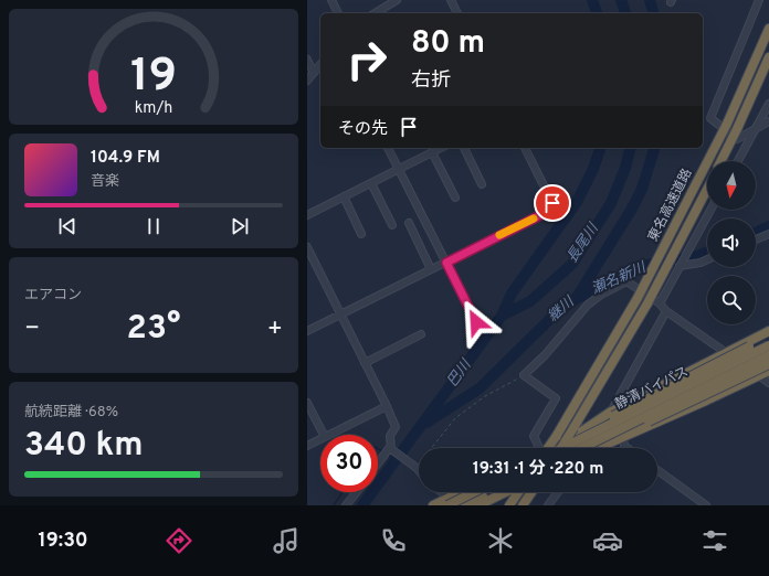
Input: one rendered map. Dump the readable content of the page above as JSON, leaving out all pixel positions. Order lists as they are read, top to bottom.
{
  "streets": {
    "highway": ["東名高速道路", "静清バイパス"]
  },
  "water": [
    "長尾川",
    "瀬名新川",
    "継川",
    "巴川"
  ],
  "north": "bottom",
  "page": {
    "turn": ["80 m", "右折"],
    "then": "その先",
    "song": ["104.9 FM", "音楽"],
    "tile": [
      "エアコン",
      ["航続距離 · 68%", "340 km"]
    ],
    "heat": ["−", "23°", "+"],
    "limit": "30",
    "trip": "19:31 · 1 分 · 220 m",
    "tabs": "19:30",
    "gauge": ["19", "km/h"]
  }
}
